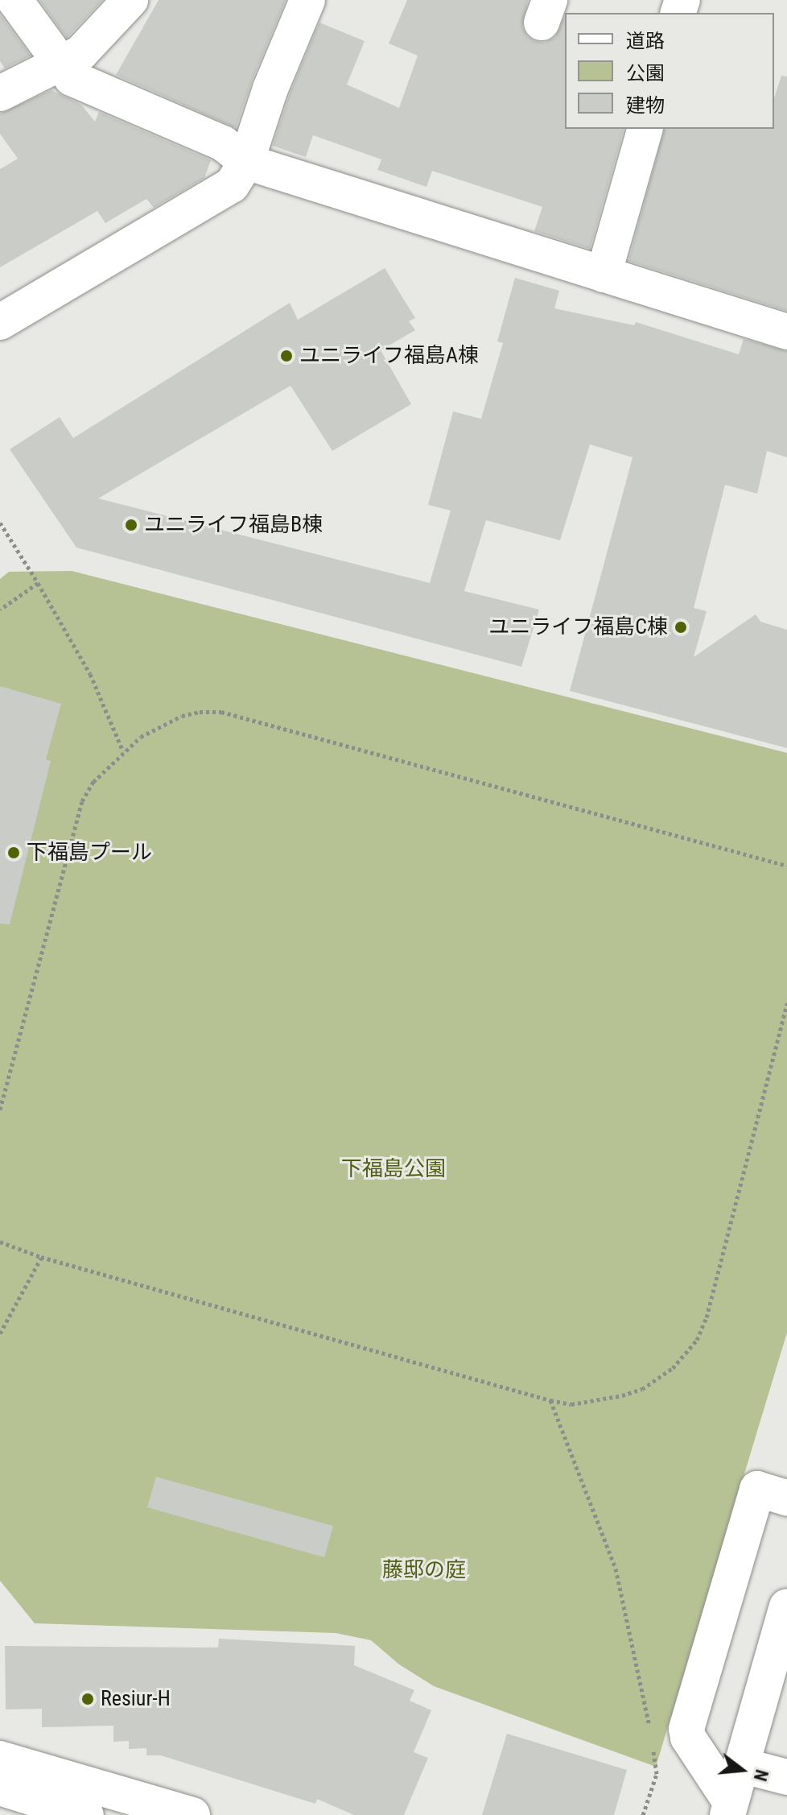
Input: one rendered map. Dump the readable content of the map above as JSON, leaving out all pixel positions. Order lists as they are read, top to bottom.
{
  "parks": ["下福島公園", "藤邸の庭"],
  "places": [
    "ユニライフ福島A棟",
    "ユニライフ福島B棟",
    "ユニライフ福島C棟",
    "下福島プール",
    "Resiur-H"
  ],
  "legend": ["道路", "公園", "建物"],
  "north": "right"
}
